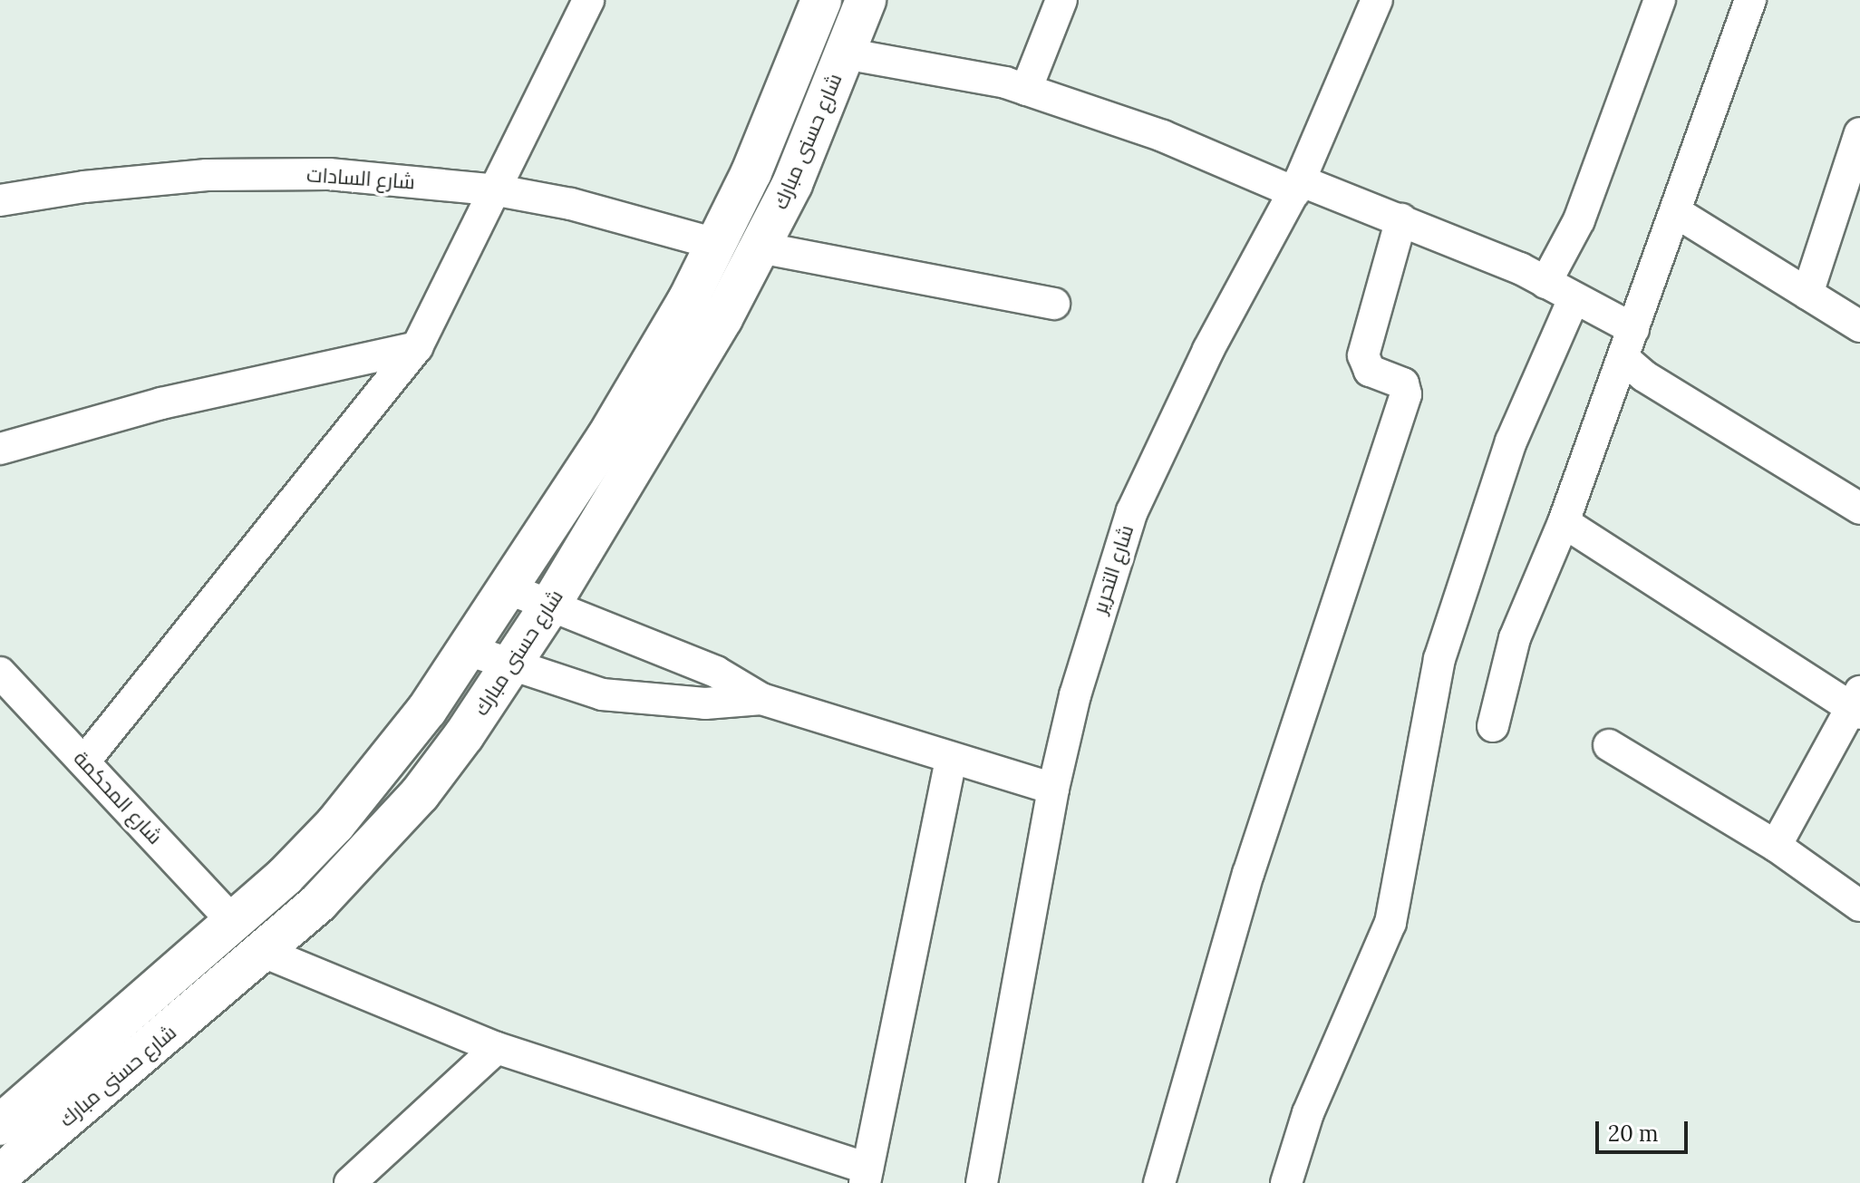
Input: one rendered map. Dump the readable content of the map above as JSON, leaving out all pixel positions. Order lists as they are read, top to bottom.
{
  "streets": {
    "main road": ["شارع حسنى مبارك"],
    "street": ["شارع السادات", "شارع التحرير", "شارع المحكمة"]
  },
  "crossings": [
    ["شارع حسنى مبارك", "شارع السادات"],
    ["شارع حسنى مبارك", "شارع المحكمة"]
  ],
  "scale_bar": "20 m"
}
